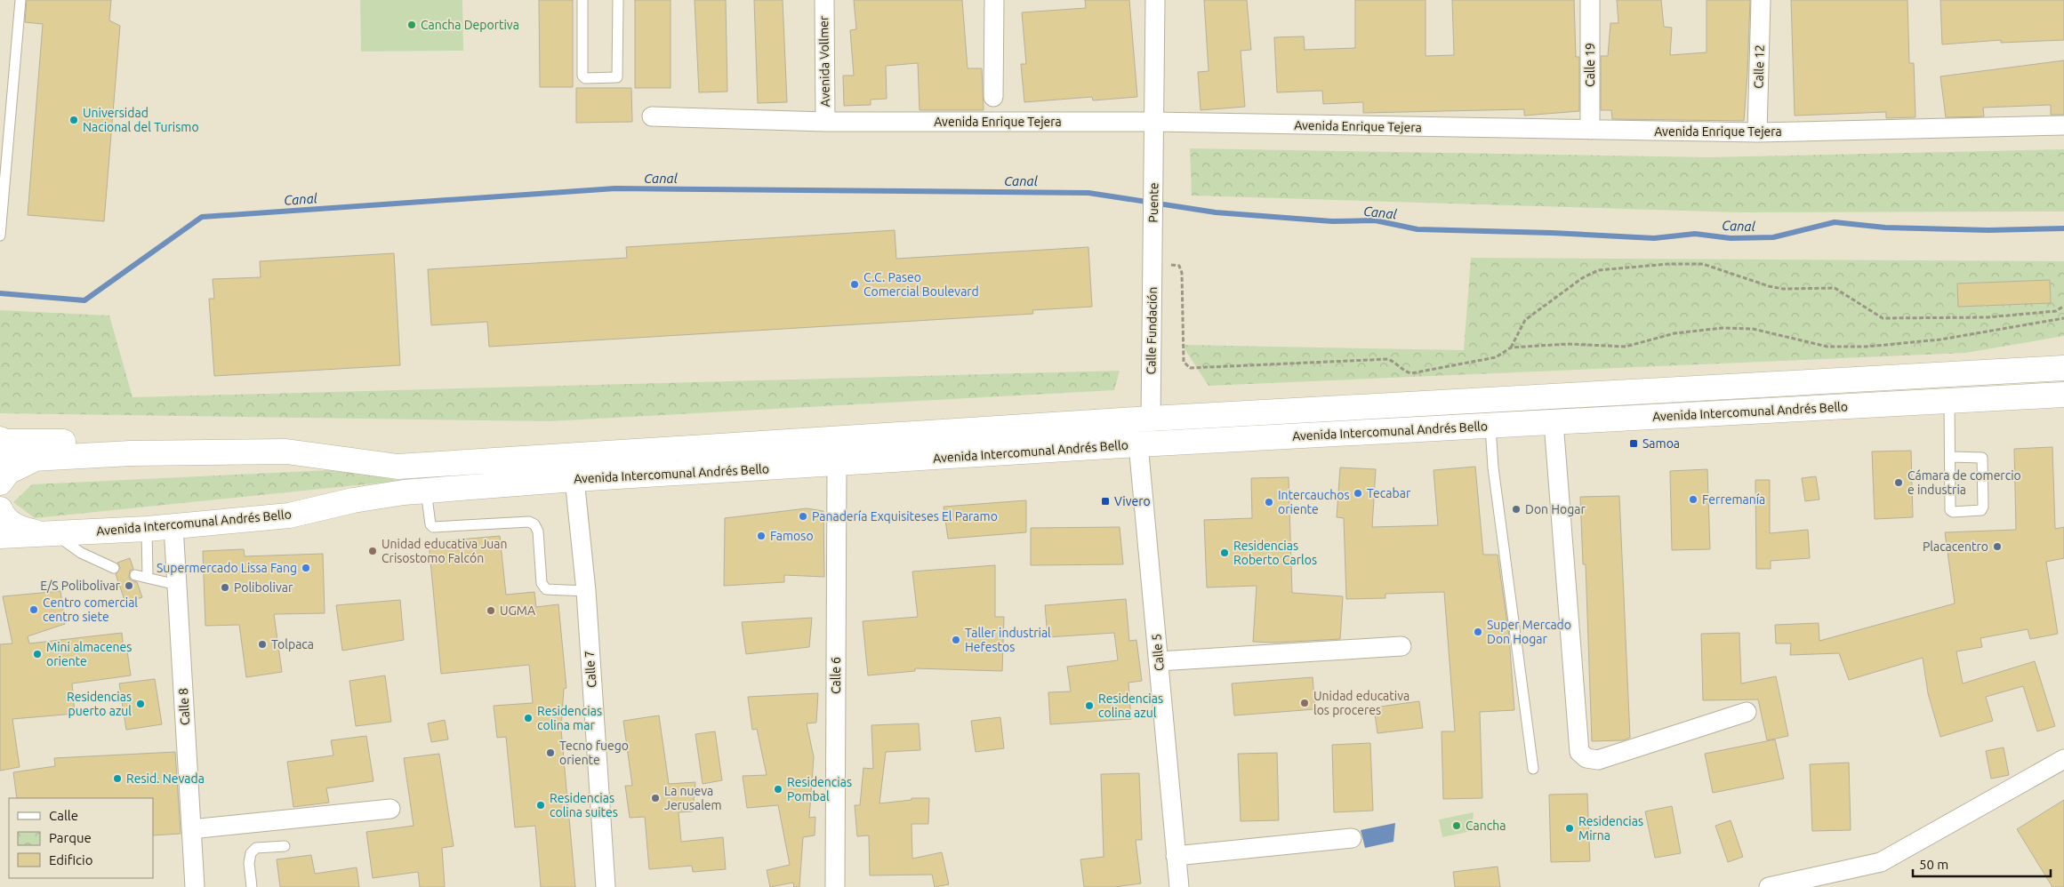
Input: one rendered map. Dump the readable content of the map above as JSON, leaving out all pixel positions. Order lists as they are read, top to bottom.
{
  "streets": {
    "main road": ["Avenida Intercomunal Andrés Bello"],
    "street": [
      "Avenida Vollmer",
      "Calle 19",
      "Calle 12",
      "Avenida Enrique Tejera",
      "Puente",
      "Calle Fundación",
      "Calle 5",
      "Calle 7",
      "Calle 6",
      "Calle 8"
    ]
  },
  "crossings": [
    ["Avenida Vollmer", "Avenida Enrique Tejera"],
    ["Calle 19", "Avenida Enrique Tejera"],
    ["Calle 12", "Avenida Enrique Tejera"],
    ["Avenida Enrique Tejera", "Puente"],
    ["Puente", "Calle Fundación"],
    ["Calle Fundación", "Avenida Intercomunal Andrés Bello"],
    ["Avenida Intercomunal Andrés Bello", "Calle 5"],
    ["Avenida Intercomunal Andrés Bello", "Calle 7"],
    ["Avenida Intercomunal Andrés Bello", "Calle 6"],
    ["Avenida Intercomunal Andrés Bello", "Calle 8"]
  ],
  "water": ["Canal"],
  "places": {
    "other": [
      "Cancha Deportiva",
      "Universidad Nacional del Turismo",
      "C.C. Paseo Comercial Boulevard",
      "Cámara de comercio e industria",
      "Tecabar",
      "Ferremanía",
      "Intercauchos oriente",
      "Don Hogar",
      "Panadería Exquisiteses El Paramo",
      "Famoso",
      "Placacentro",
      "Unidad educativa Juan Crisostomo Falcón",
      "Residencias Roberto Carlos",
      "Supermercado Lissa Fang",
      "E/S Polibolivar",
      "Polibolivar",
      "Centro comercial centro siete",
      "UGMA",
      "Super Mercado Don Hogar",
      "Taller industrial Hefestos",
      "Tolpaca",
      "Mini almacenes oriente",
      "Unidad educativa los proceres",
      "Residencias puerto azul",
      "Residencias colina azul",
      "Residencias colina mar",
      "Tecno fuego oriente",
      "Resid. Nevada",
      "Residencias Pombal",
      "La nueva Jerusalem",
      "Residencias colina suites",
      "Cancha",
      "Residencias Mirna"
    ],
    "transit": ["Samoa", "Vivero"]
  },
  "legend": ["Calle", "Parque", "Edificio"],
  "scale_bar": "50 m"
}
